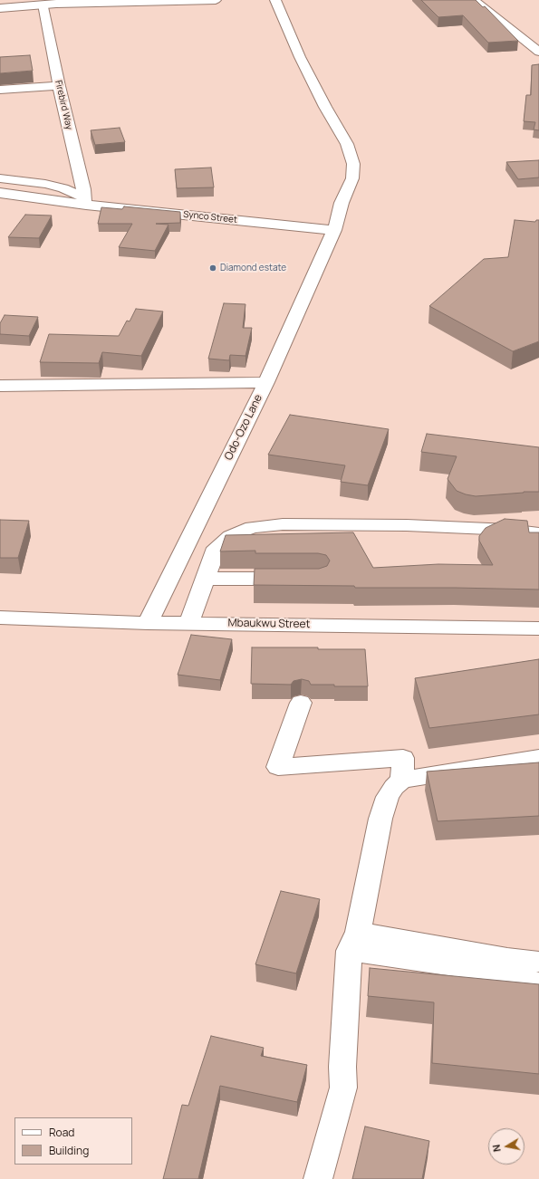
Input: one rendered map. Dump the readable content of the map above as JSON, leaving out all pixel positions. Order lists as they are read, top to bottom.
{
  "streets": {
    "street": [
      "Firebird Way",
      "Synco Street",
      "Odo-Ozo Lane",
      "Mbaukwu Street"
    ]
  },
  "crossings": [
    ["Firebird Way", "Synco Street"],
    ["Synco Street", "Odo-Ozo Lane"],
    ["Odo-Ozo Lane", "Mbaukwu Street"]
  ],
  "places": ["Diamond estate"],
  "legend": ["Road", "Building"],
  "north": "left"
}
